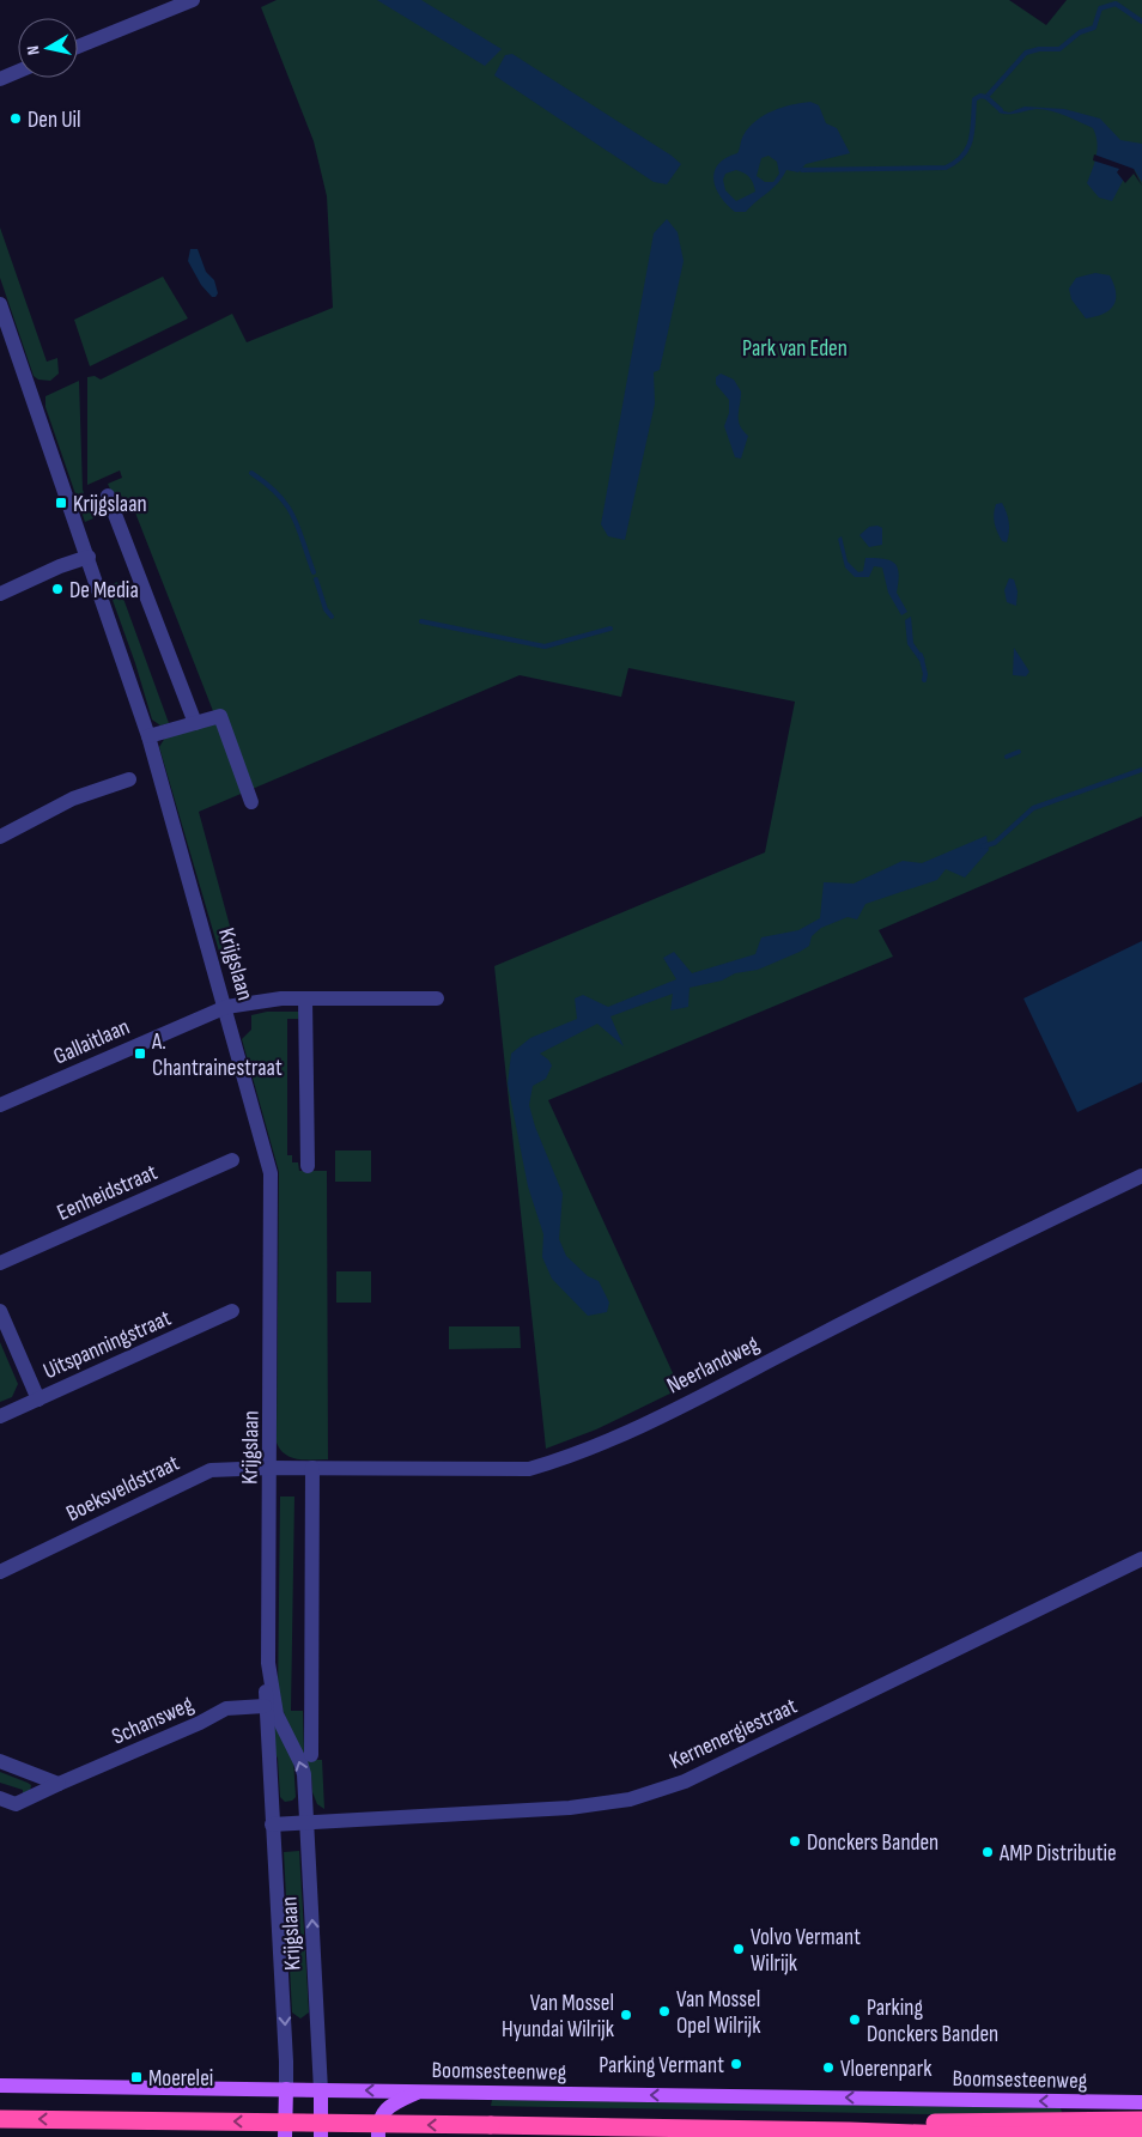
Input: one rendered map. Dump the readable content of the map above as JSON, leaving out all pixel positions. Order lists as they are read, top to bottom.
{
  "streets": {
    "main road": ["Krijgslaan", "Boomsesteenweg"],
    "street": [
      "Gallaitlaan",
      "Eenheidstraat",
      "Uitspanningstraat",
      "Neerlandweg",
      "Boeksveldstraat",
      "Schansweg",
      "Kernenergiestraat"
    ]
  },
  "crossings": [
    ["Krijgslaan", "Gallaitlaan"],
    ["Krijgslaan", "Neerlandweg"],
    ["Krijgslaan", "Boeksveldstraat"],
    ["Krijgslaan", "Schansweg"],
    ["Krijgslaan", "Kernenergiestraat"],
    ["Krijgslaan", "Boomsesteenweg"],
    ["Neerlandweg", "Boeksveldstraat"]
  ],
  "one_way": ["Boomsesteenweg"],
  "parks": ["Park van Eden"],
  "places": {
    "other": [
      "Den Uil",
      "De Media",
      "Donckers Banden",
      "AMP Distributie",
      "Volvo Vermant Wilrijk",
      "Van Mossel Opel Wilrijk",
      "Van Mossel Hyundai Wilrijk",
      "Parking Donckers Banden",
      "Parking Vermant",
      "Vloerenpark"
    ],
    "transit": ["Krijgslaan", "A. Chantrainestraat", "Moerelei"]
  },
  "north": "left"
}
